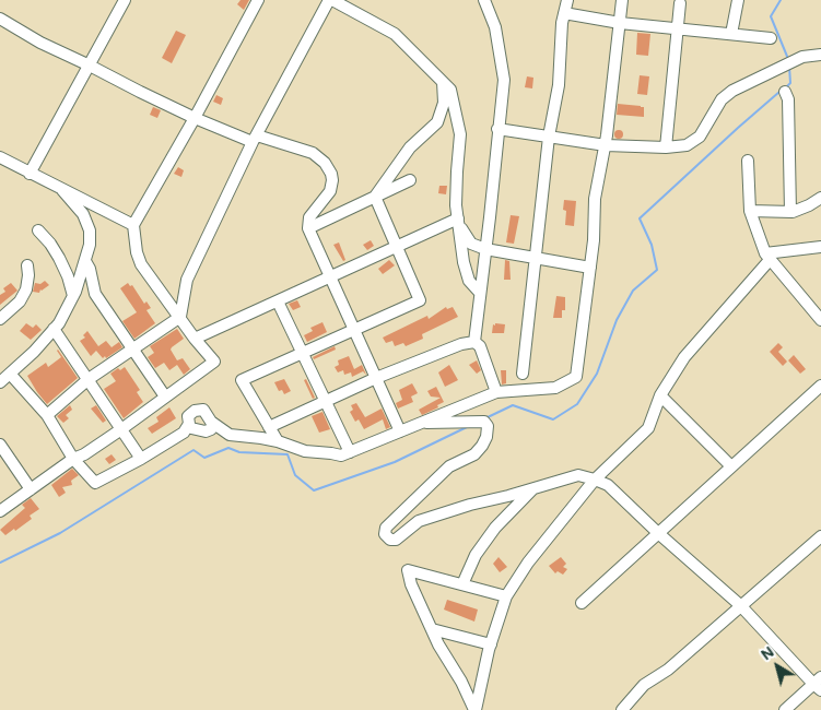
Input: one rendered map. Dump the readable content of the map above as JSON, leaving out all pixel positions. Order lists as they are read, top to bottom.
{
  "north": "top left"
}
